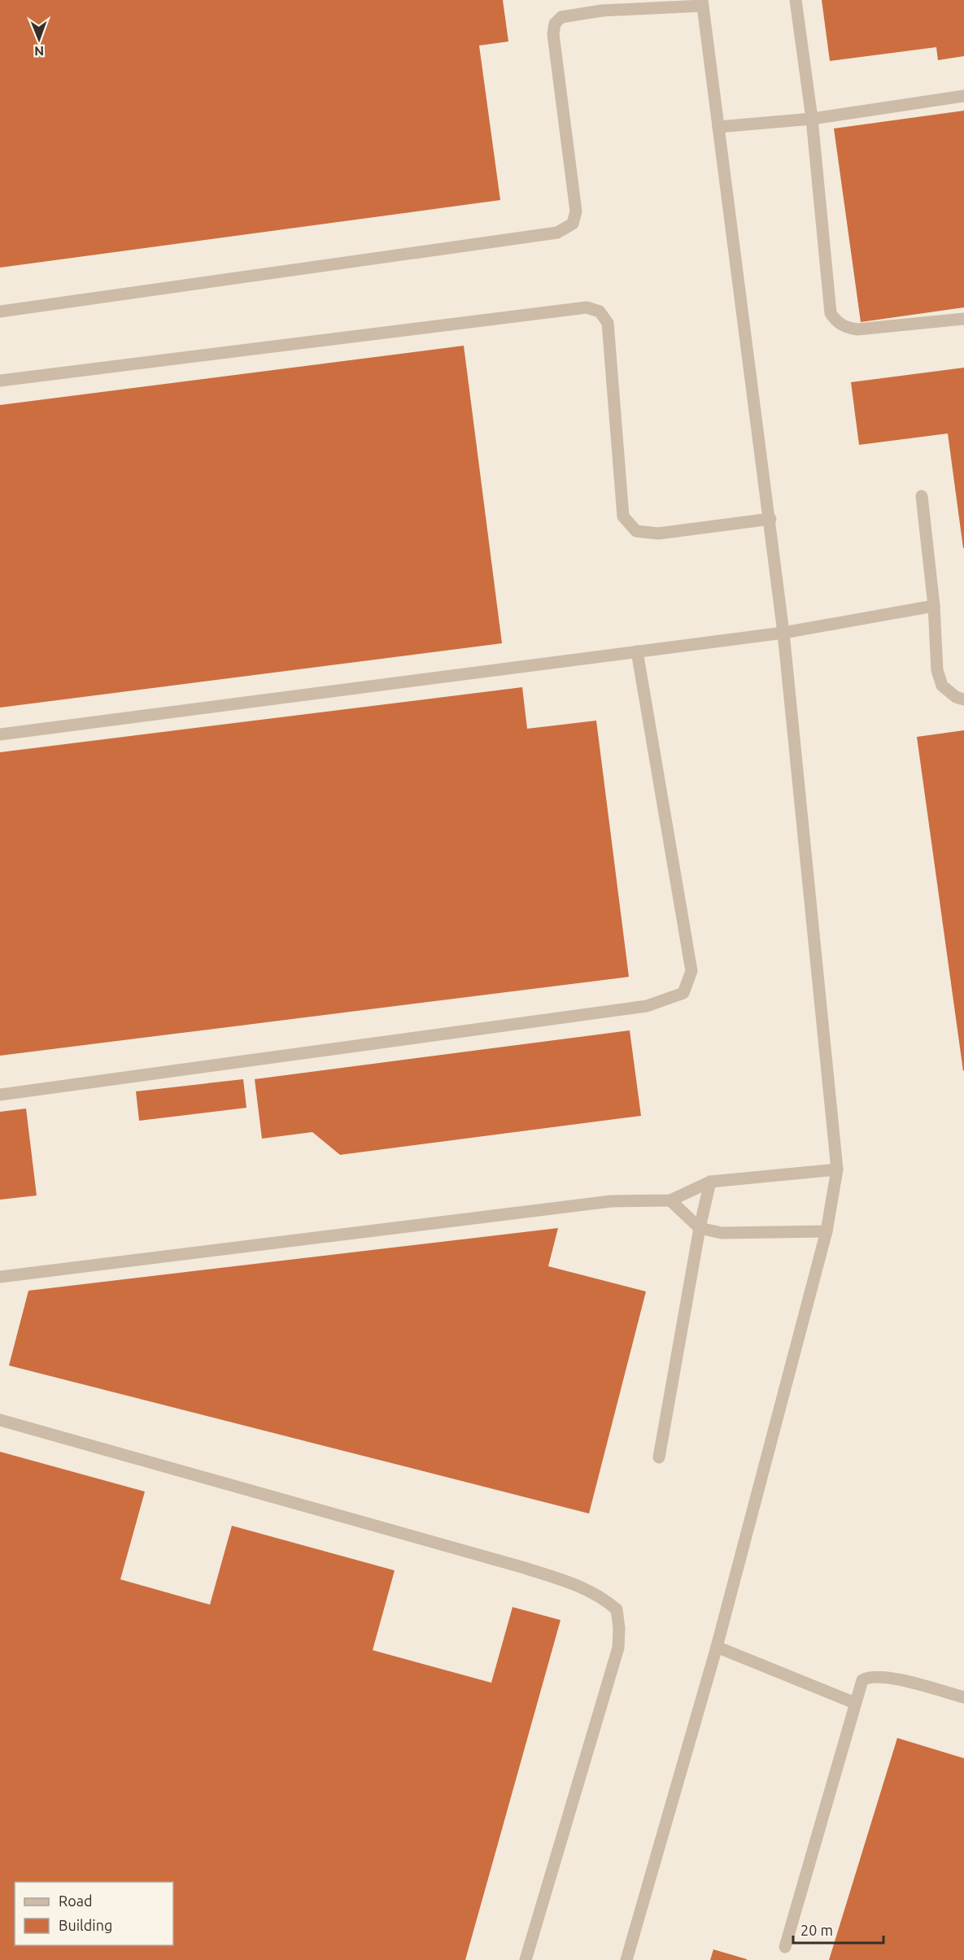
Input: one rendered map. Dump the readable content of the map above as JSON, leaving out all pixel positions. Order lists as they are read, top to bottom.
{
  "legend": ["Road", "Building"],
  "scale_bar": "20 m",
  "north": "bottom"
}
